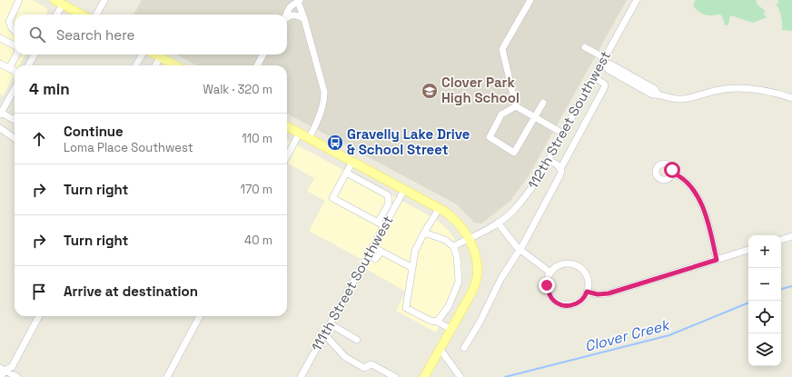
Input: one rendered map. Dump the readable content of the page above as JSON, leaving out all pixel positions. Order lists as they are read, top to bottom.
{
  "streets": {
    "street": ["112th Street Southwest", "111th Street Southwest"]
  },
  "water": ["Clover Creek"],
  "places": {
    "school or university": ["Clover Park High School"],
    "bus stop": ["Gravelly Lake Drive & School Street"]
  },
  "page": {
    "search": "Search here",
    "heading": ["4 min", "Walk · 320 m"],
    "list": [
      ["Continue", "Loma Place Southwest", "110 m"],
      ["Turn right", "170 m"],
      ["Turn right", "40 m"],
      "Arrive at destination"
    ],
    "map_buttons": ["+", "−"]
  }
}
